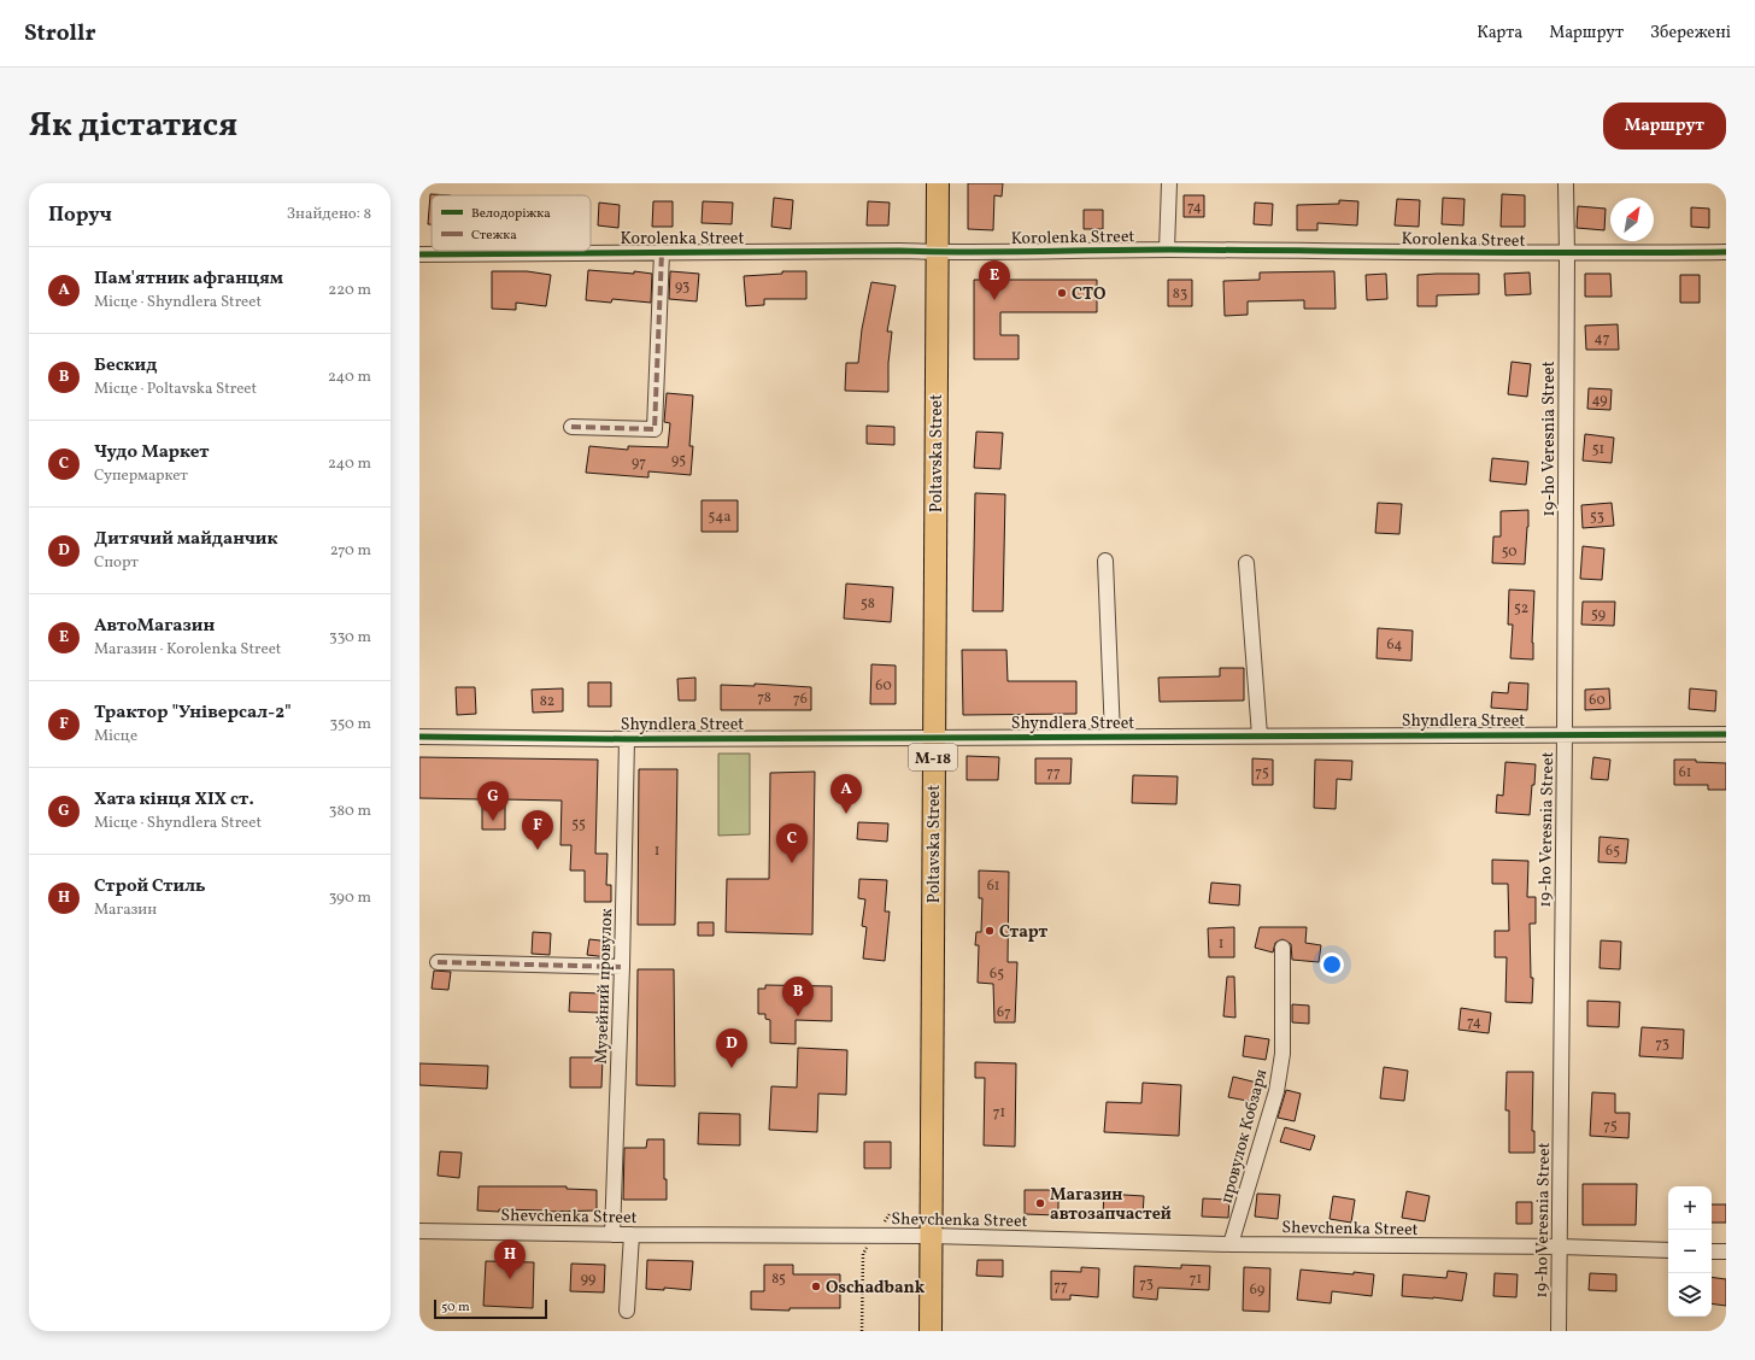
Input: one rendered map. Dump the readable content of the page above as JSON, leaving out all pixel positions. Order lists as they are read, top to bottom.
{
  "streets": {
    "highway": ["Poltavska Street", "М-18"],
    "street": [
      "Korolenka Street",
      "19-ho Veresnia Street",
      "Shyndlera Street",
      "Музейний провулок",
      "провулок Кобзаря",
      "Shevchenka Street"
    ]
  },
  "crossings": [
    ["Korolenka Street", "19-ho Veresnia Street"],
    ["Korolenka Street", "Poltavska Street"],
    ["19-ho Veresnia Street", "Shyndlera Street"],
    ["19-ho Veresnia Street", "Shevchenka Street"],
    ["Poltavska Street", "Shyndlera Street"],
    ["Poltavska Street", "Shevchenka Street"],
    ["Shyndlera Street", "Музейний провулок"],
    ["Музейний провулок", "Shevchenka Street"],
    ["провулок Кобзаря", "Shevchenka Street"]
  ],
  "places": [
    "СТО",
    "Старт",
    "Магазин автозапчастей",
    "Oschadbank"
  ],
  "house_numbers": [
    "74",
    "93",
    "83",
    "47",
    "49",
    "51",
    "95",
    "97",
    "54а",
    "53",
    "50",
    "58",
    "52",
    "59",
    "64",
    "60",
    "78",
    "76",
    "60",
    "82",
    "77",
    "75",
    "61",
    "55",
    "1",
    "65",
    "61",
    "1",
    "65",
    "67",
    "74",
    "73",
    "71",
    "75",
    "99",
    "85",
    "71",
    "73",
    "77",
    "69"
  ],
  "legend": ["Велодоріжка", "Стежка"],
  "scale_bar": "50 m",
  "north": "top right",
  "page": {
    "header": "Strollr",
    "nav": ["Карта", "Маршрут", "Збережені"],
    "title": "Як дістатися",
    "buttons": "Маршрут",
    "heading": ["Поруч", "Знайдено: 8"],
    "list": [
      {
        "mark": "A",
        "name": "Пам'ятник афганцям",
        "note": "Місце · Shyndlera Street",
        "value": "220 m"
      },
      {
        "mark": "B",
        "name": "Бескид",
        "note": "Місце · Poltavska Street",
        "value": "240 m"
      },
      {
        "mark": "C",
        "name": "Чудо Маркет",
        "note": "Супермаркет",
        "value": "240 m"
      },
      {
        "mark": "D",
        "name": "Дитячий майданчик",
        "note": "Спорт",
        "value": "270 m"
      },
      {
        "mark": "E",
        "name": "АвтоМагазин",
        "note": "Магазин · Korolenka Street",
        "value": "330 m"
      },
      {
        "mark": "F",
        "name": "Трактор \"Універсал-2\"",
        "note": "Місце",
        "value": "350 m"
      },
      {
        "mark": "G",
        "name": "Хата кінця XIX ст.",
        "note": "Місце · Shyndlera Street",
        "value": "380 m"
      },
      {
        "mark": "H",
        "name": "Строй Стиль",
        "note": "Магазин",
        "value": "390 m"
      }
    ],
    "pins": [
      "E",
      "A",
      "G",
      "F",
      "C",
      "B",
      "D",
      "H"
    ],
    "map_buttons": ["+", "−"],
    "scale": "50 m"
  }
}
